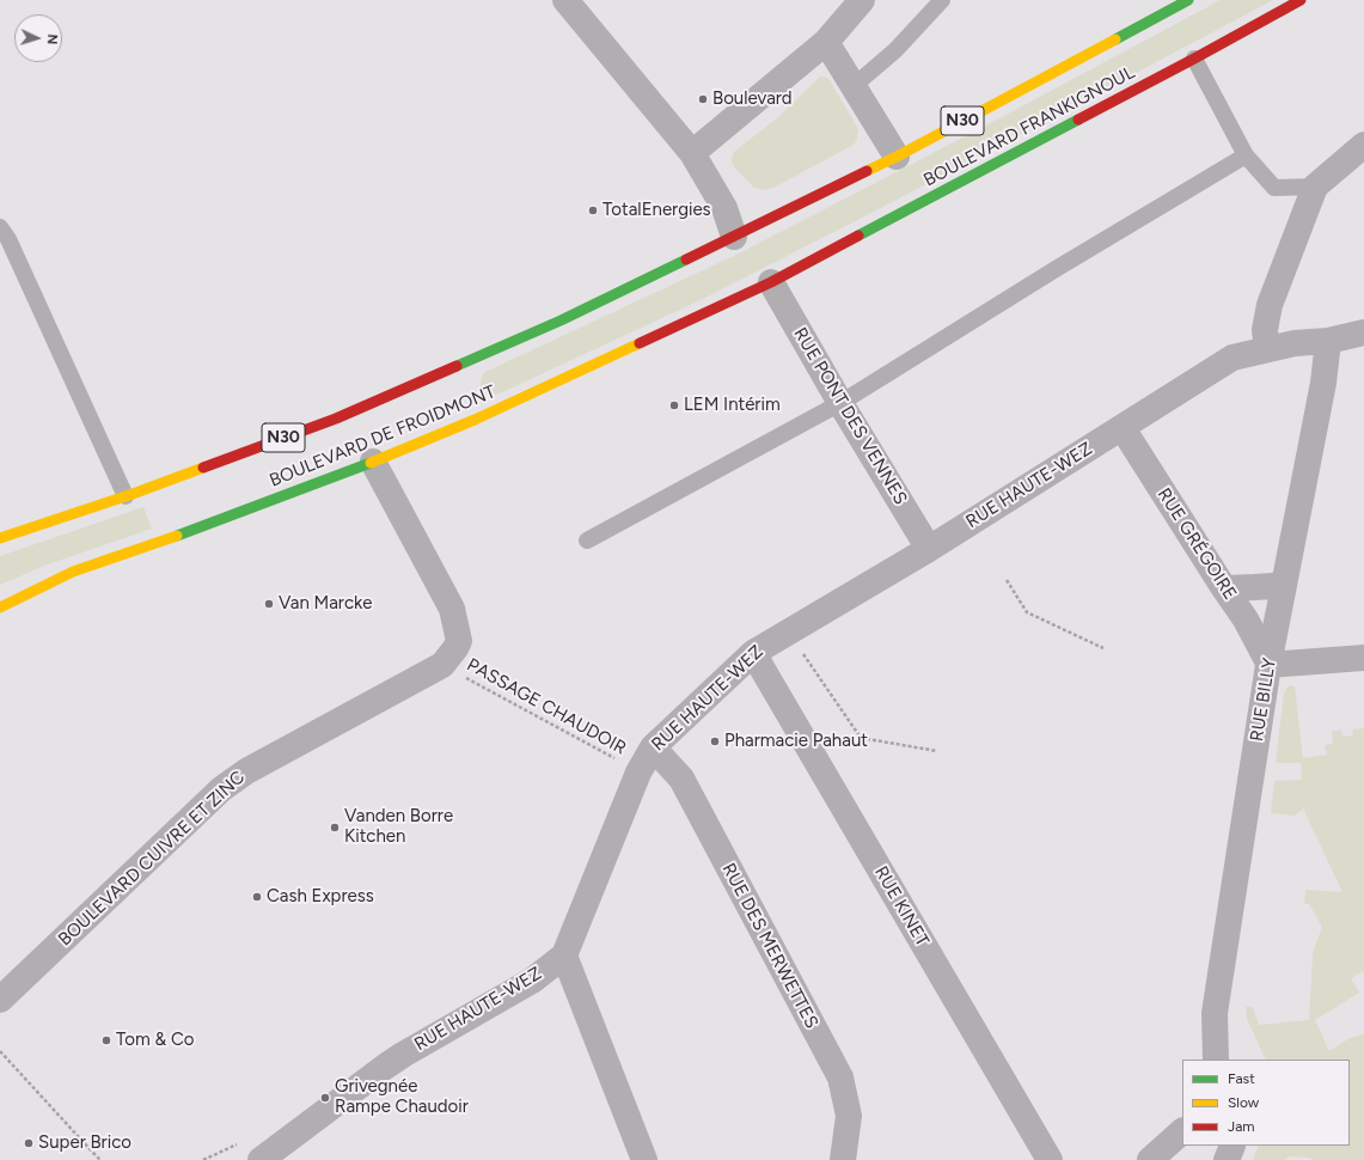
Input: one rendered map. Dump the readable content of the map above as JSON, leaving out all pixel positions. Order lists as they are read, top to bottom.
{
  "streets": {
    "main road": ["N30", "BOULEVARD FRANKIGNOUL", "BOULEVARD DE FROIDMONT"],
    "street": [
      "RUE PONT DES VENNES",
      "RUE HAUTE-WEZ",
      "RUE GRÉGOIRE",
      "RUE BILLY",
      "BOULEVARD CUIVRE ET ZINC",
      "RUE KINET",
      "RUE DES MERWETTES"
    ],
    "path": ["PASSAGE CHAUDOIR"]
  },
  "crossings": [
    ["BOULEVARD FRANKIGNOUL", "RUE PONT DES VENNES"],
    ["BOULEVARD FRANKIGNOUL", "BOULEVARD DE FROIDMONT"],
    ["RUE PONT DES VENNES", "BOULEVARD DE FROIDMONT"],
    ["RUE PONT DES VENNES", "RUE HAUTE-WEZ"],
    ["BOULEVARD DE FROIDMONT", "BOULEVARD CUIVRE ET ZINC"],
    ["RUE HAUTE-WEZ", "RUE GRÉGOIRE"],
    ["RUE HAUTE-WEZ", "RUE BILLY"],
    ["RUE HAUTE-WEZ", "PASSAGE CHAUDOIR"],
    ["RUE HAUTE-WEZ", "RUE KINET"],
    ["RUE HAUTE-WEZ", "RUE DES MERWETTES"],
    ["RUE GRÉGOIRE", "RUE BILLY"],
    ["PASSAGE CHAUDOIR", "BOULEVARD CUIVRE ET ZINC"]
  ],
  "places": [
    "Boulevard",
    "TotalEnergies",
    "LEM Intérim",
    "Van Marcke",
    "Pharmacie Pahaut",
    "Vanden Borre Kitchen",
    "Cash Express",
    "Tom & Co",
    "Grivegnée Rampe Chaudoir",
    "Super Brico"
  ],
  "legend": ["Fast", "Slow", "Jam"],
  "north": "right"
}
